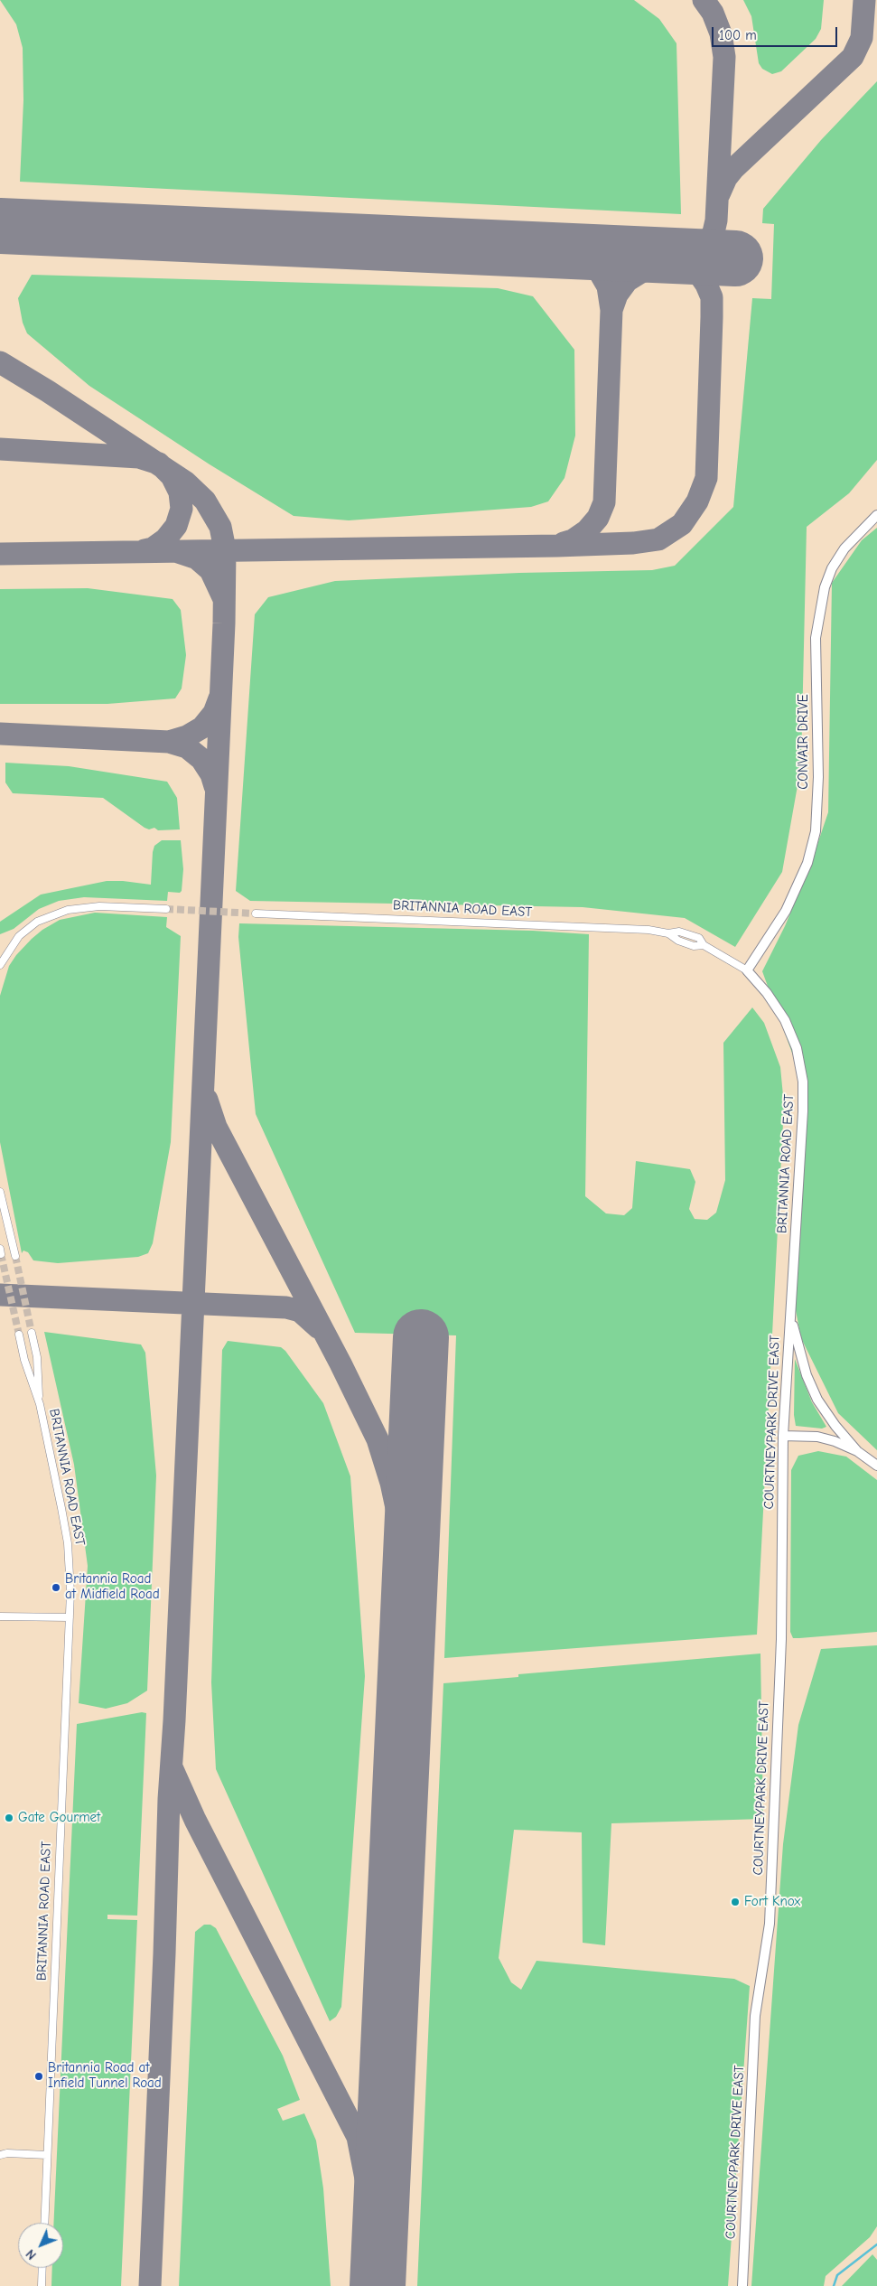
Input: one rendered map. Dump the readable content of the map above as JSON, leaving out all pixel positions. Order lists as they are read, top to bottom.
{
  "streets": {
    "street": ["CONVAIR DRIVE", "BRITANNIA ROAD EAST", "COURTNEYPARK DRIVE EAST"]
  },
  "crossings": [
    ["CONVAIR DRIVE", "BRITANNIA ROAD EAST"],
    ["BRITANNIA ROAD EAST", "COURTNEYPARK DRIVE EAST"]
  ],
  "places": [
    "Britannia Road at Midfield Road",
    "Gate Gourmet",
    "Fort Knox",
    "Britannia Road at Infield Tunnel Road"
  ],
  "scale_bar": "100 m",
  "north": "bottom left"
}
